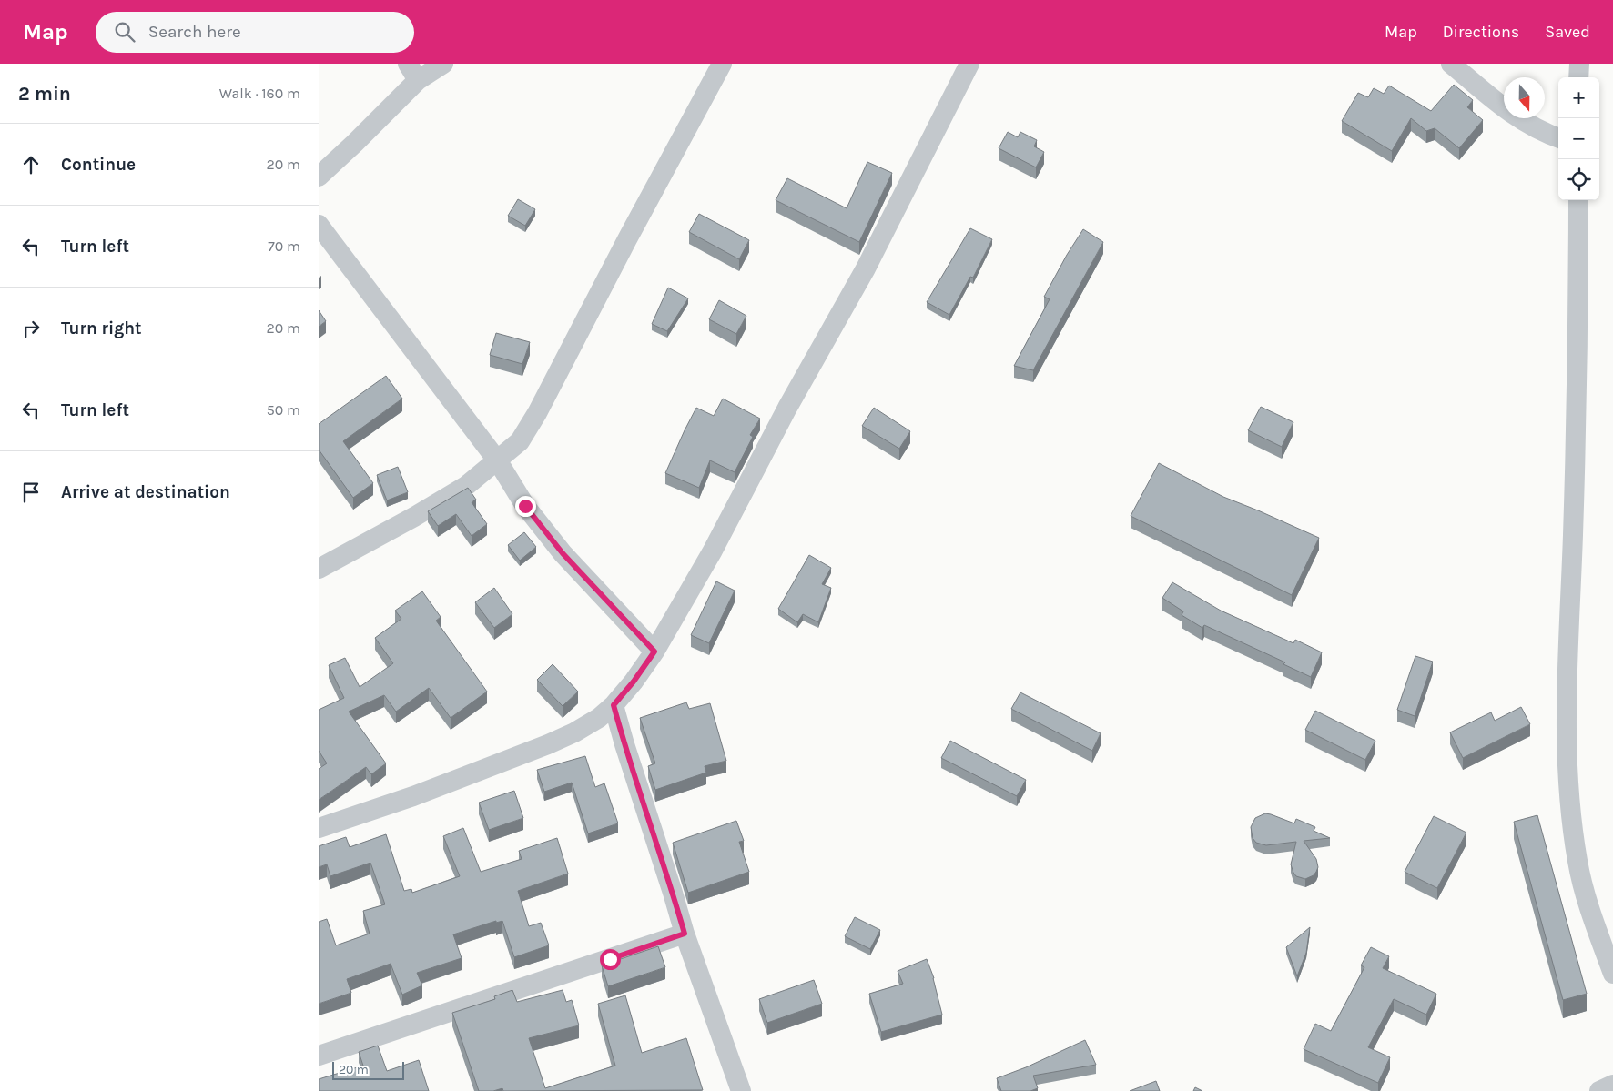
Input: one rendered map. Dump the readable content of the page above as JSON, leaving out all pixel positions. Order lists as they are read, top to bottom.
{
  "scale_bar": "20 m",
  "north": "bottom",
  "page": {
    "header": "Map",
    "search": "Search here",
    "nav": ["Map", "Directions", "Saved"],
    "heading": ["2 min", "Walk · 160 m"],
    "map_buttons": ["+", "−"],
    "list": [
      ["Continue", "20 m"],
      ["Turn left", "70 m"],
      ["Turn right", "20 m"],
      ["Turn left", "50 m"],
      "Arrive at destination"
    ],
    "scale": "20 m"
  }
}
